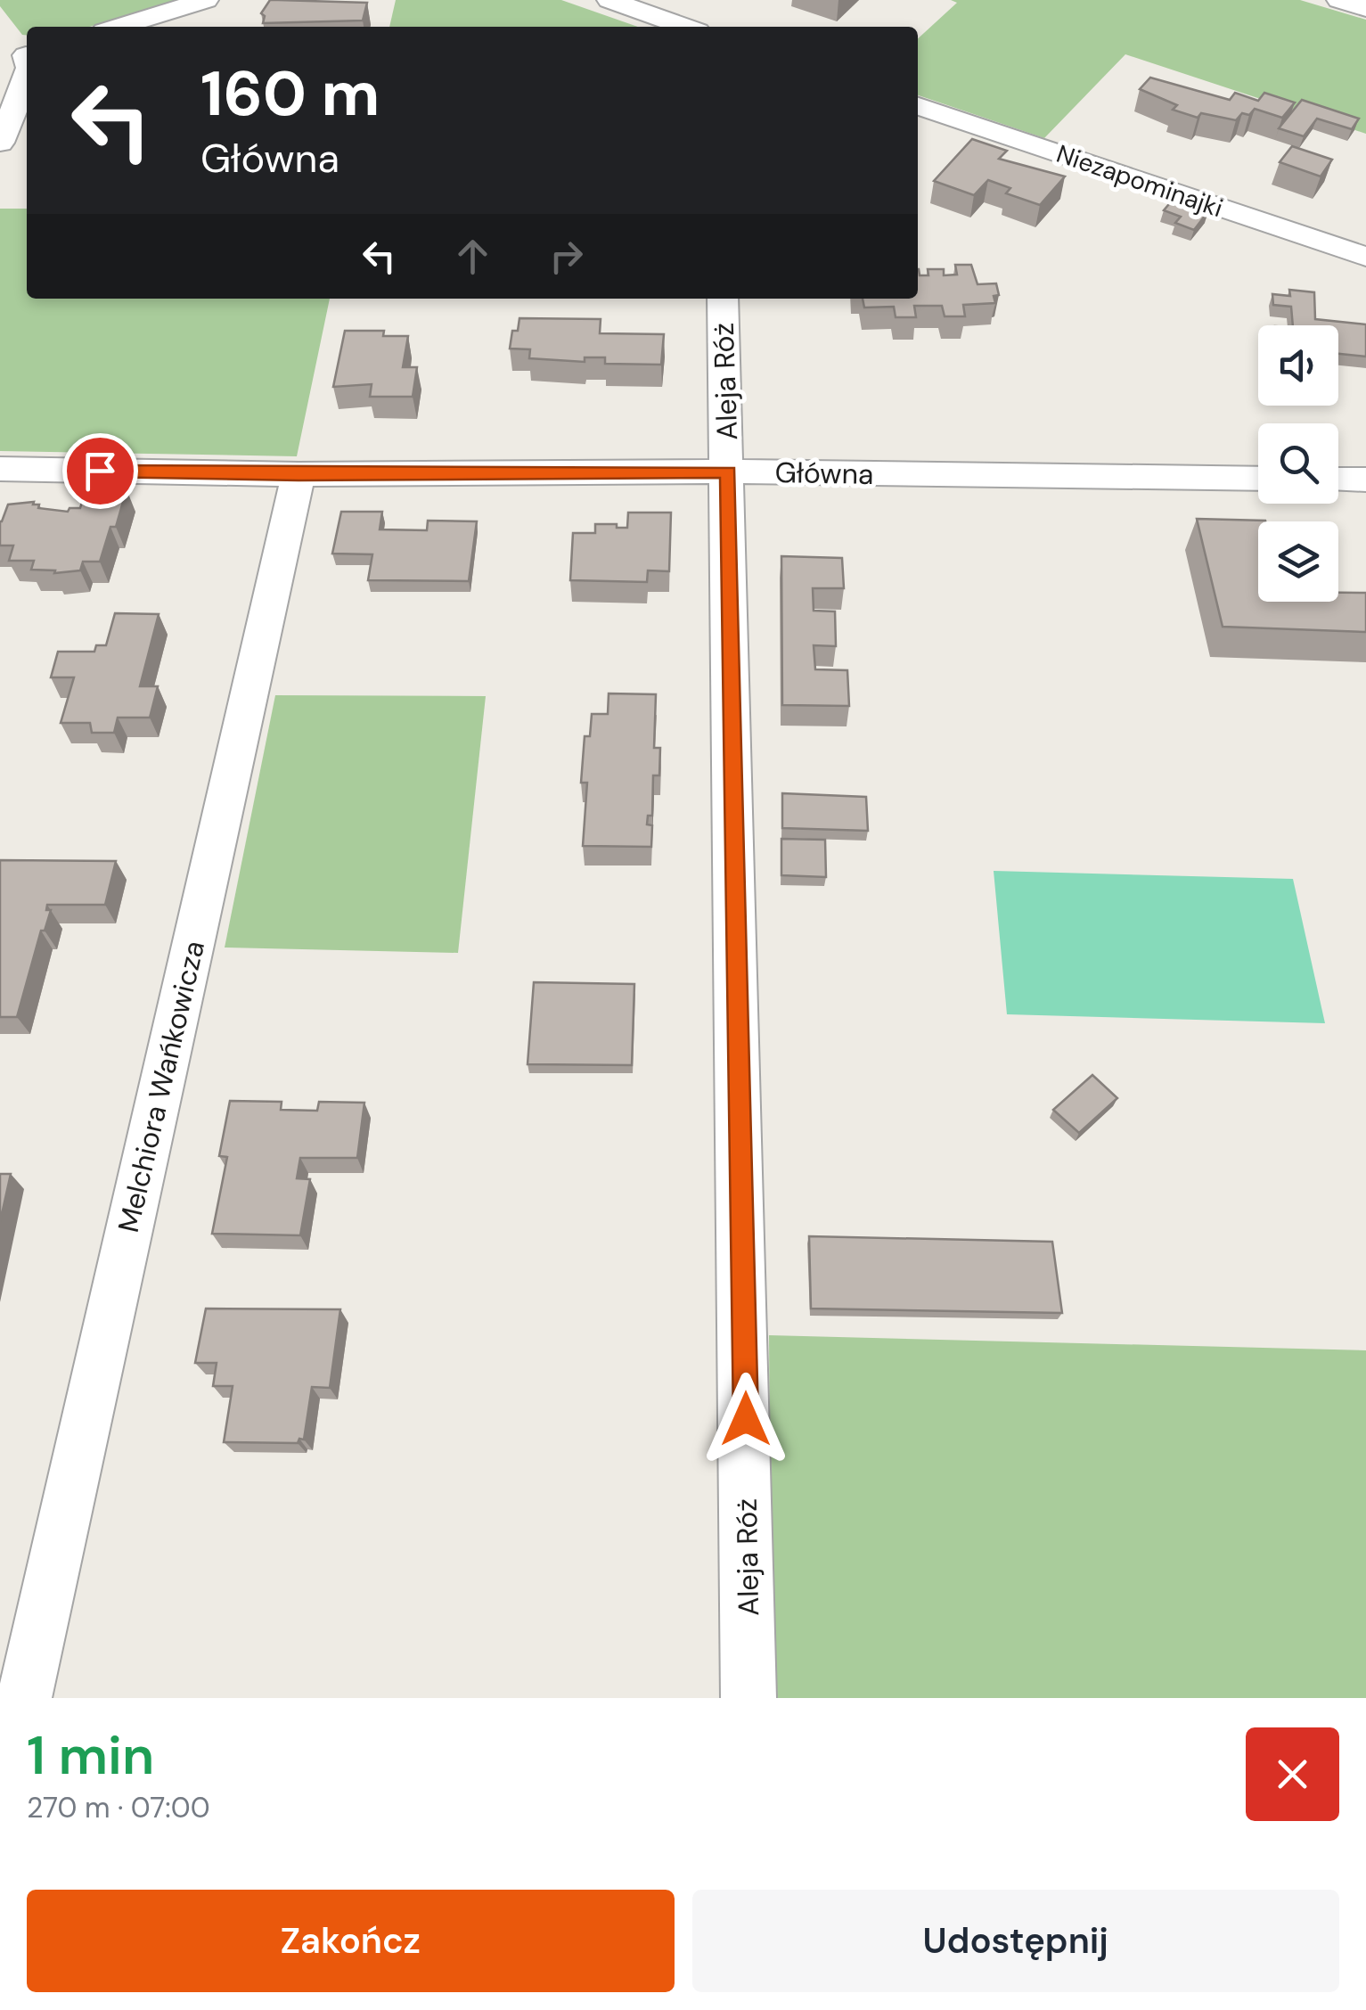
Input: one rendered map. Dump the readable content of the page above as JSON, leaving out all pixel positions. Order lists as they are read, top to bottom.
{
  "streets": {
    "street": [
      "Niezapominajki",
      "Aleja Róż",
      "Główna",
      "Melchiora Wańkowicza"
    ]
  },
  "crossings": [
    ["Aleja Róż", "Główna"],
    ["Główna", "Melchiora Wańkowicza"]
  ],
  "page": {
    "turn": ["160 m", "Główna"],
    "heading": ["1 min", "270 m · 07:00"],
    "buttons": ["Zakończ", "Udostępnij"]
  }
}
